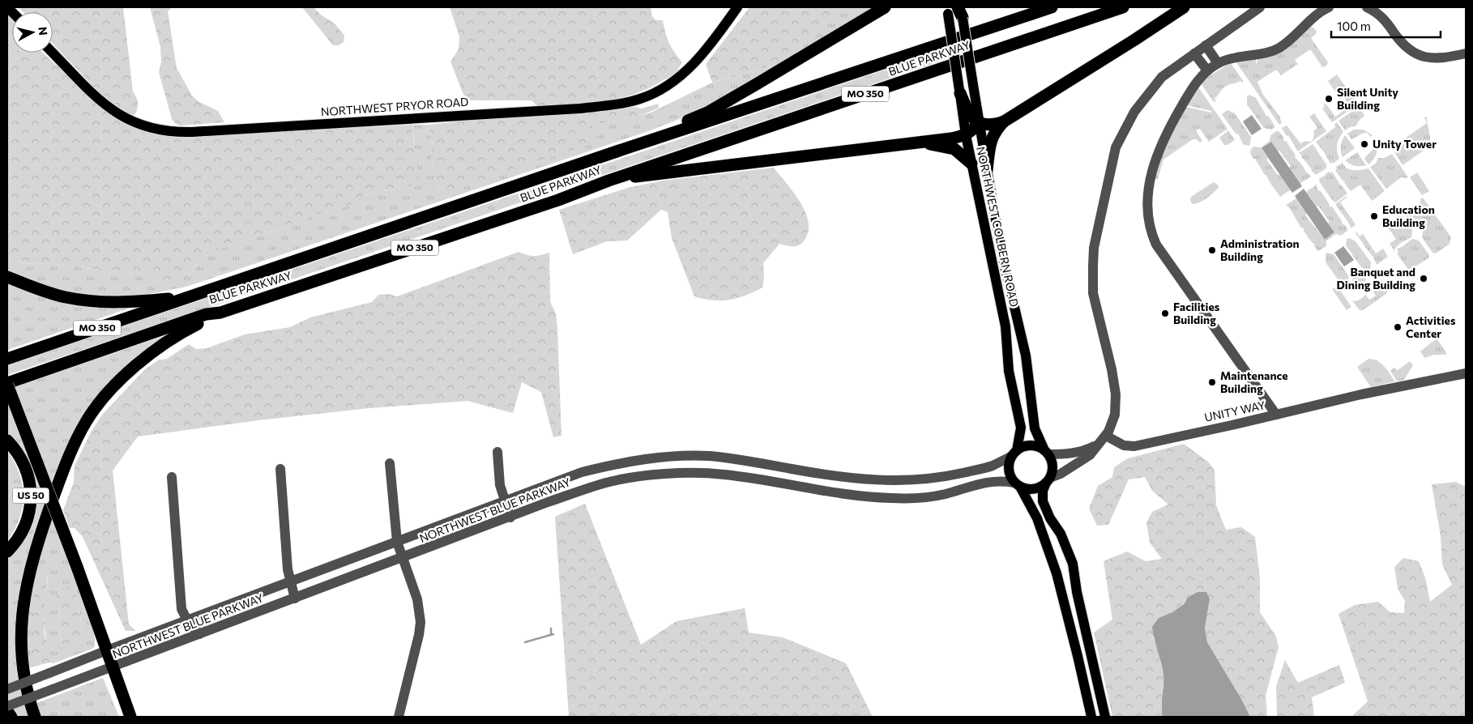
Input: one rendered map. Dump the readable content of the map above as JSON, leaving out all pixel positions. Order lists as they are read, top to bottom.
{
  "streets": {
    "highway": ["BLUE PARKWAY", "MO 350", "US 50"],
    "main road": ["NORTHWEST PRYOR ROAD", "NORTHWEST COLBERN ROAD"],
    "street": ["UNITY WAY", "NORTHWEST BLUE PARKWAY"]
  },
  "crossings": [
    ["NORTHWEST COLBERN ROAD", "NORTHWEST BLUE PARKWAY"]
  ],
  "places": [
    "Silent Unity Building",
    "Unity Tower",
    "Education Building",
    "Administration Building",
    "Banquet and Dining Building",
    "Facilities Building",
    "Activities Center",
    "Maintenance Building"
  ],
  "scale_bar": "100 m",
  "north": "right"
}
